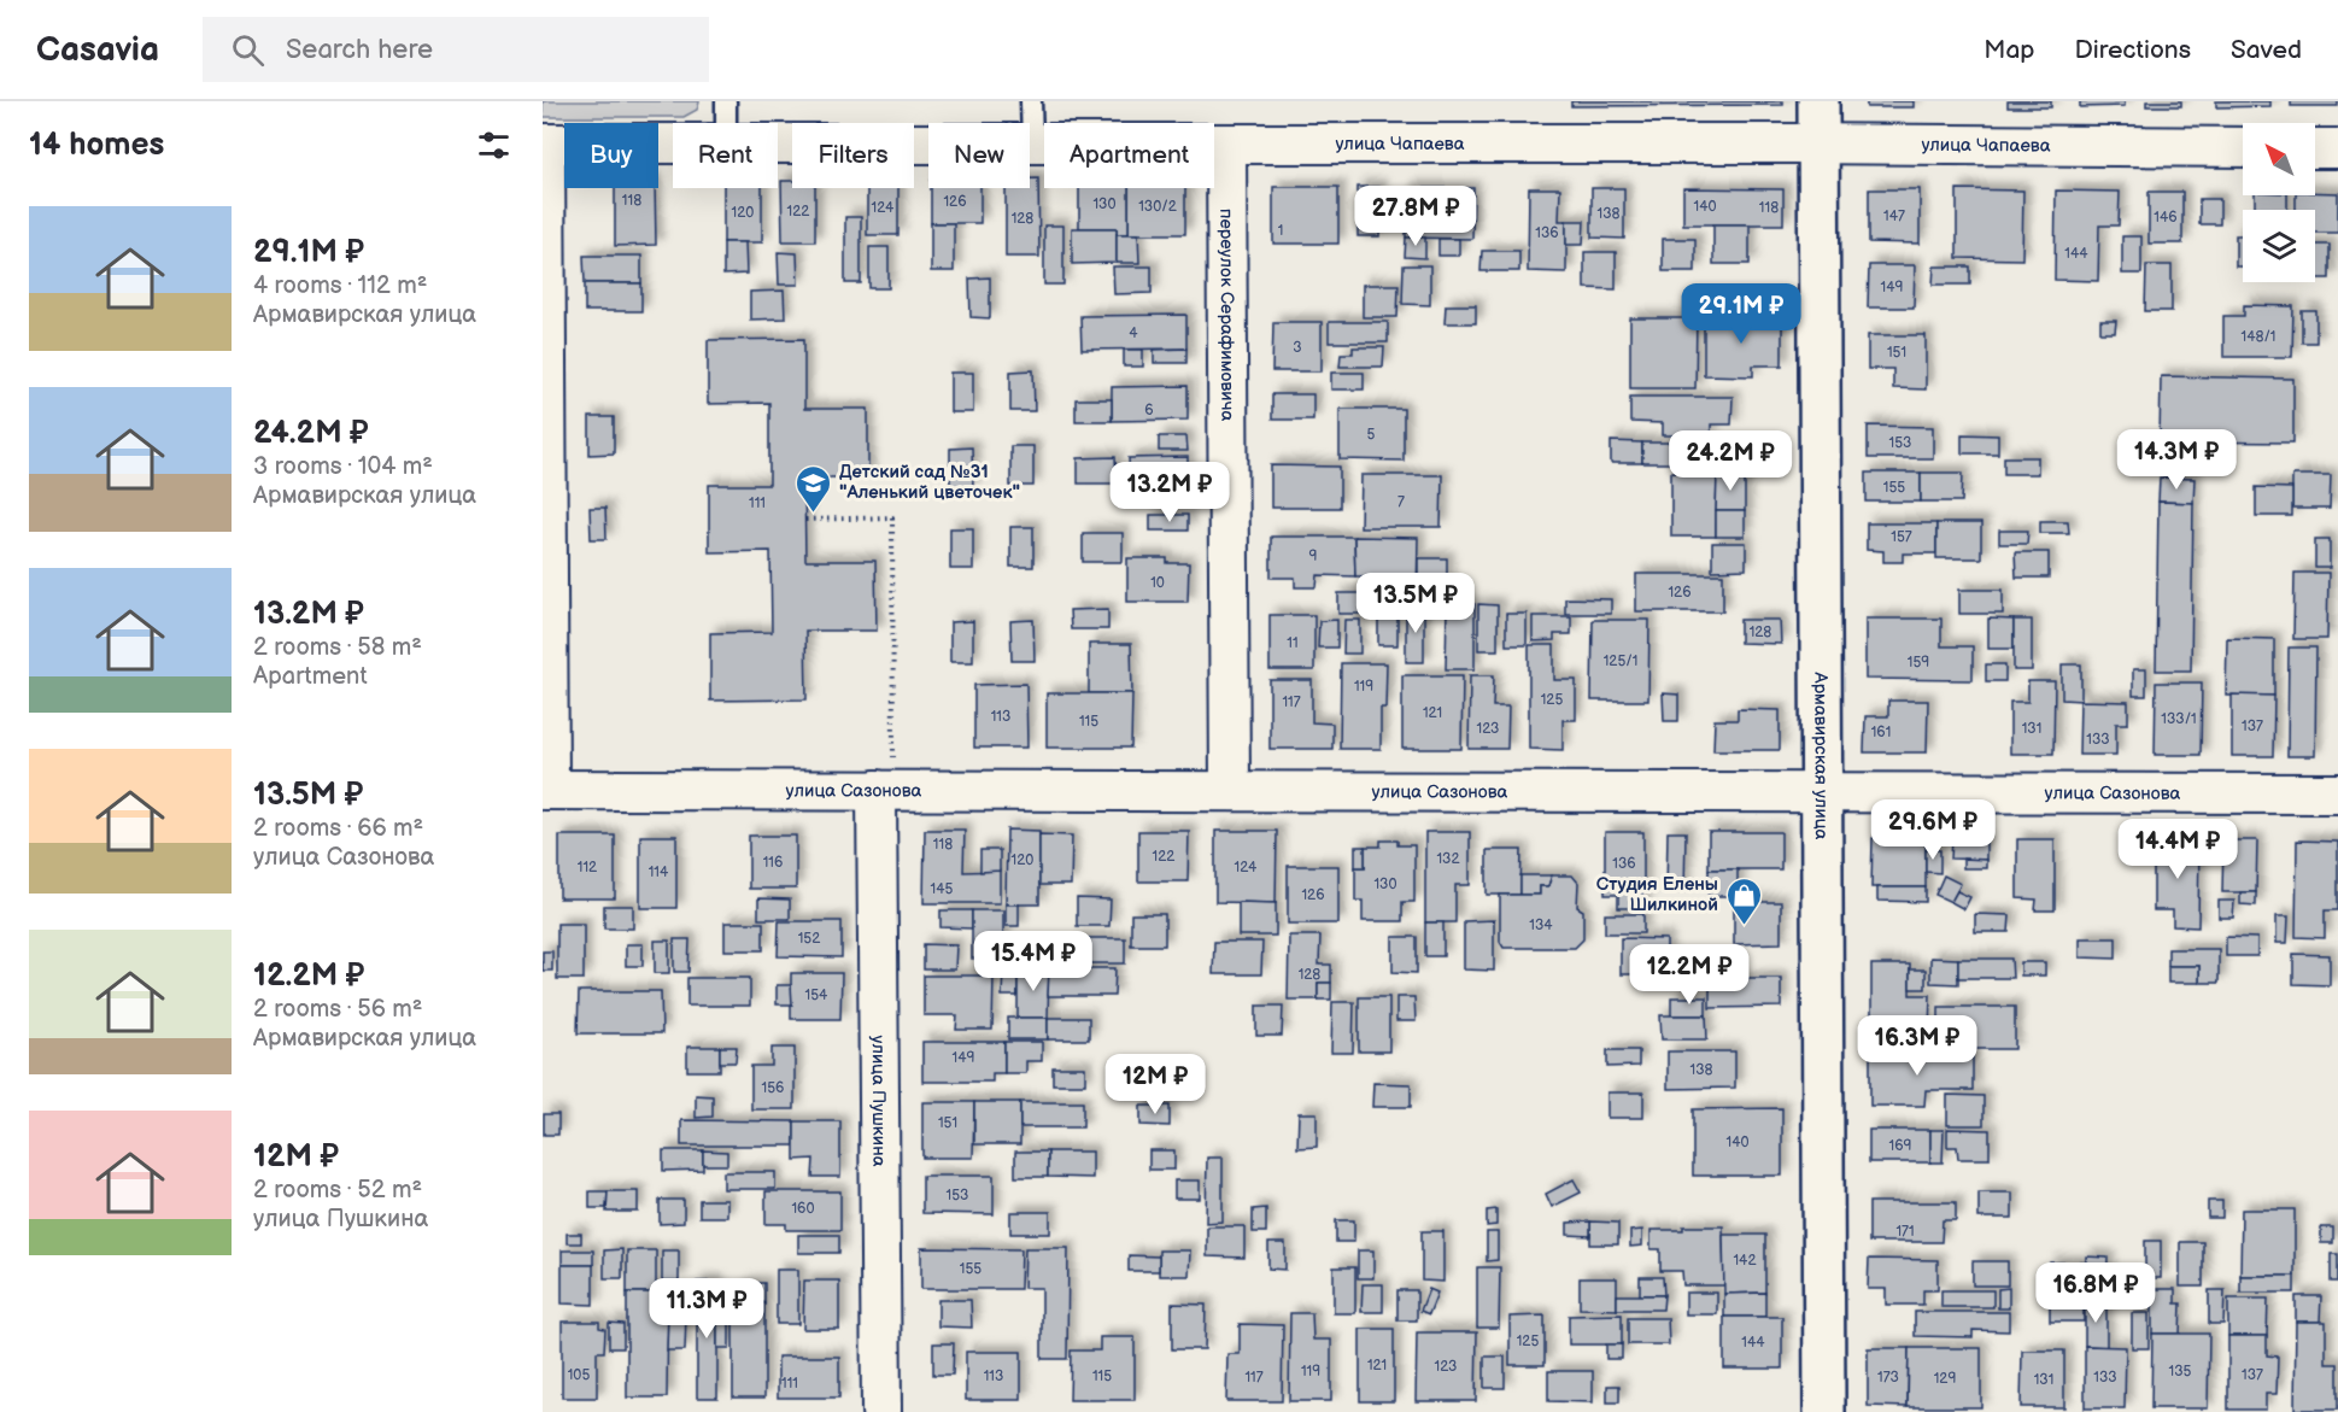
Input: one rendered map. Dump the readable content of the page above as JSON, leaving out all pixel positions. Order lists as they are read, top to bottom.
{
  "streets": {
    "street": [
      "улица Чапаева",
      "переулок Серафимовича",
      "Армавирская улица",
      "улица Сазонова",
      "улица Пушкина"
    ]
  },
  "crossings": [
    ["улица Чапаева", "переулок Серафимовича"],
    ["улица Чапаева", "Армавирская улица"],
    ["переулок Серафимовича", "улица Сазонова"],
    ["Армавирская улица", "улица Сазонова"],
    ["улица Сазонова", "улица Пушкина"]
  ],
  "places": {
    "school or university": ["Детский сад №31 \"Аленький цветочек\""],
    "shop": ["Студия Елены Шилкиной"]
  },
  "house_numbers": [
    "118",
    "126",
    "130",
    "130/2",
    "140",
    "124",
    "118",
    "122",
    "120",
    "138",
    "147",
    "146",
    "128",
    "1",
    "136",
    "144",
    "149",
    "4",
    "148/1",
    "3",
    "151",
    "6",
    "5",
    "153",
    "155",
    "7",
    "111",
    "157",
    "9",
    "10",
    "126",
    "128",
    "11",
    "125/1",
    "159",
    "119",
    "125",
    "117",
    "121",
    "113",
    "133/1",
    "115",
    "137",
    "123",
    "131",
    "161",
    "133",
    "118",
    "122",
    "132",
    "120",
    "116",
    "136",
    "112",
    "124",
    "114",
    "130",
    "145",
    "126",
    "134",
    "152",
    "128",
    "154",
    "149",
    "138",
    "156",
    "151",
    "140",
    "169",
    "153",
    "160",
    "171",
    "142",
    "155",
    "125",
    "144",
    "121",
    "123",
    "119",
    "135",
    "105",
    "137",
    "113",
    "115",
    "117",
    "173",
    "133",
    "129",
    "131",
    "111"
  ],
  "north": "top left",
  "page": {
    "header": "Casavia",
    "search": "Search here",
    "nav": ["Map", "Directions", "Saved"],
    "heading": "14 homes",
    "chip": [
      "Buy",
      "Rent",
      "Filters",
      "New",
      "Apartment"
    ],
    "price": [
      "27.8M ₽",
      "29.1M ₽",
      "14.3M ₽",
      "24.2M ₽",
      "13.2M ₽",
      "13.5M ₽",
      "29.6M ₽",
      "14.4M ₽",
      "15.4M ₽",
      "12.2M ₽",
      "16.3M ₽",
      "12M ₽",
      "16.8M ₽",
      "11.3M ₽"
    ],
    "list": [
      {
        "name": "29.1M ₽",
        "note": "4 rooms · 112 m² · Армавирская улица"
      },
      {
        "name": "24.2M ₽",
        "note": "3 rooms · 104 m² · Армавирская улица"
      },
      {
        "name": "13.2M ₽",
        "note": "2 rooms · 58 m² · Apartment"
      },
      {
        "name": "13.5M ₽",
        "note": "2 rooms · 66 m² · улица Сазонова"
      },
      {
        "name": "12.2M ₽",
        "note": "2 rooms · 56 m² · Армавирская улица"
      },
      {
        "name": "12M ₽",
        "note": "2 rooms · 52 m² · улица Пушкина"
      }
    ]
  }
}
